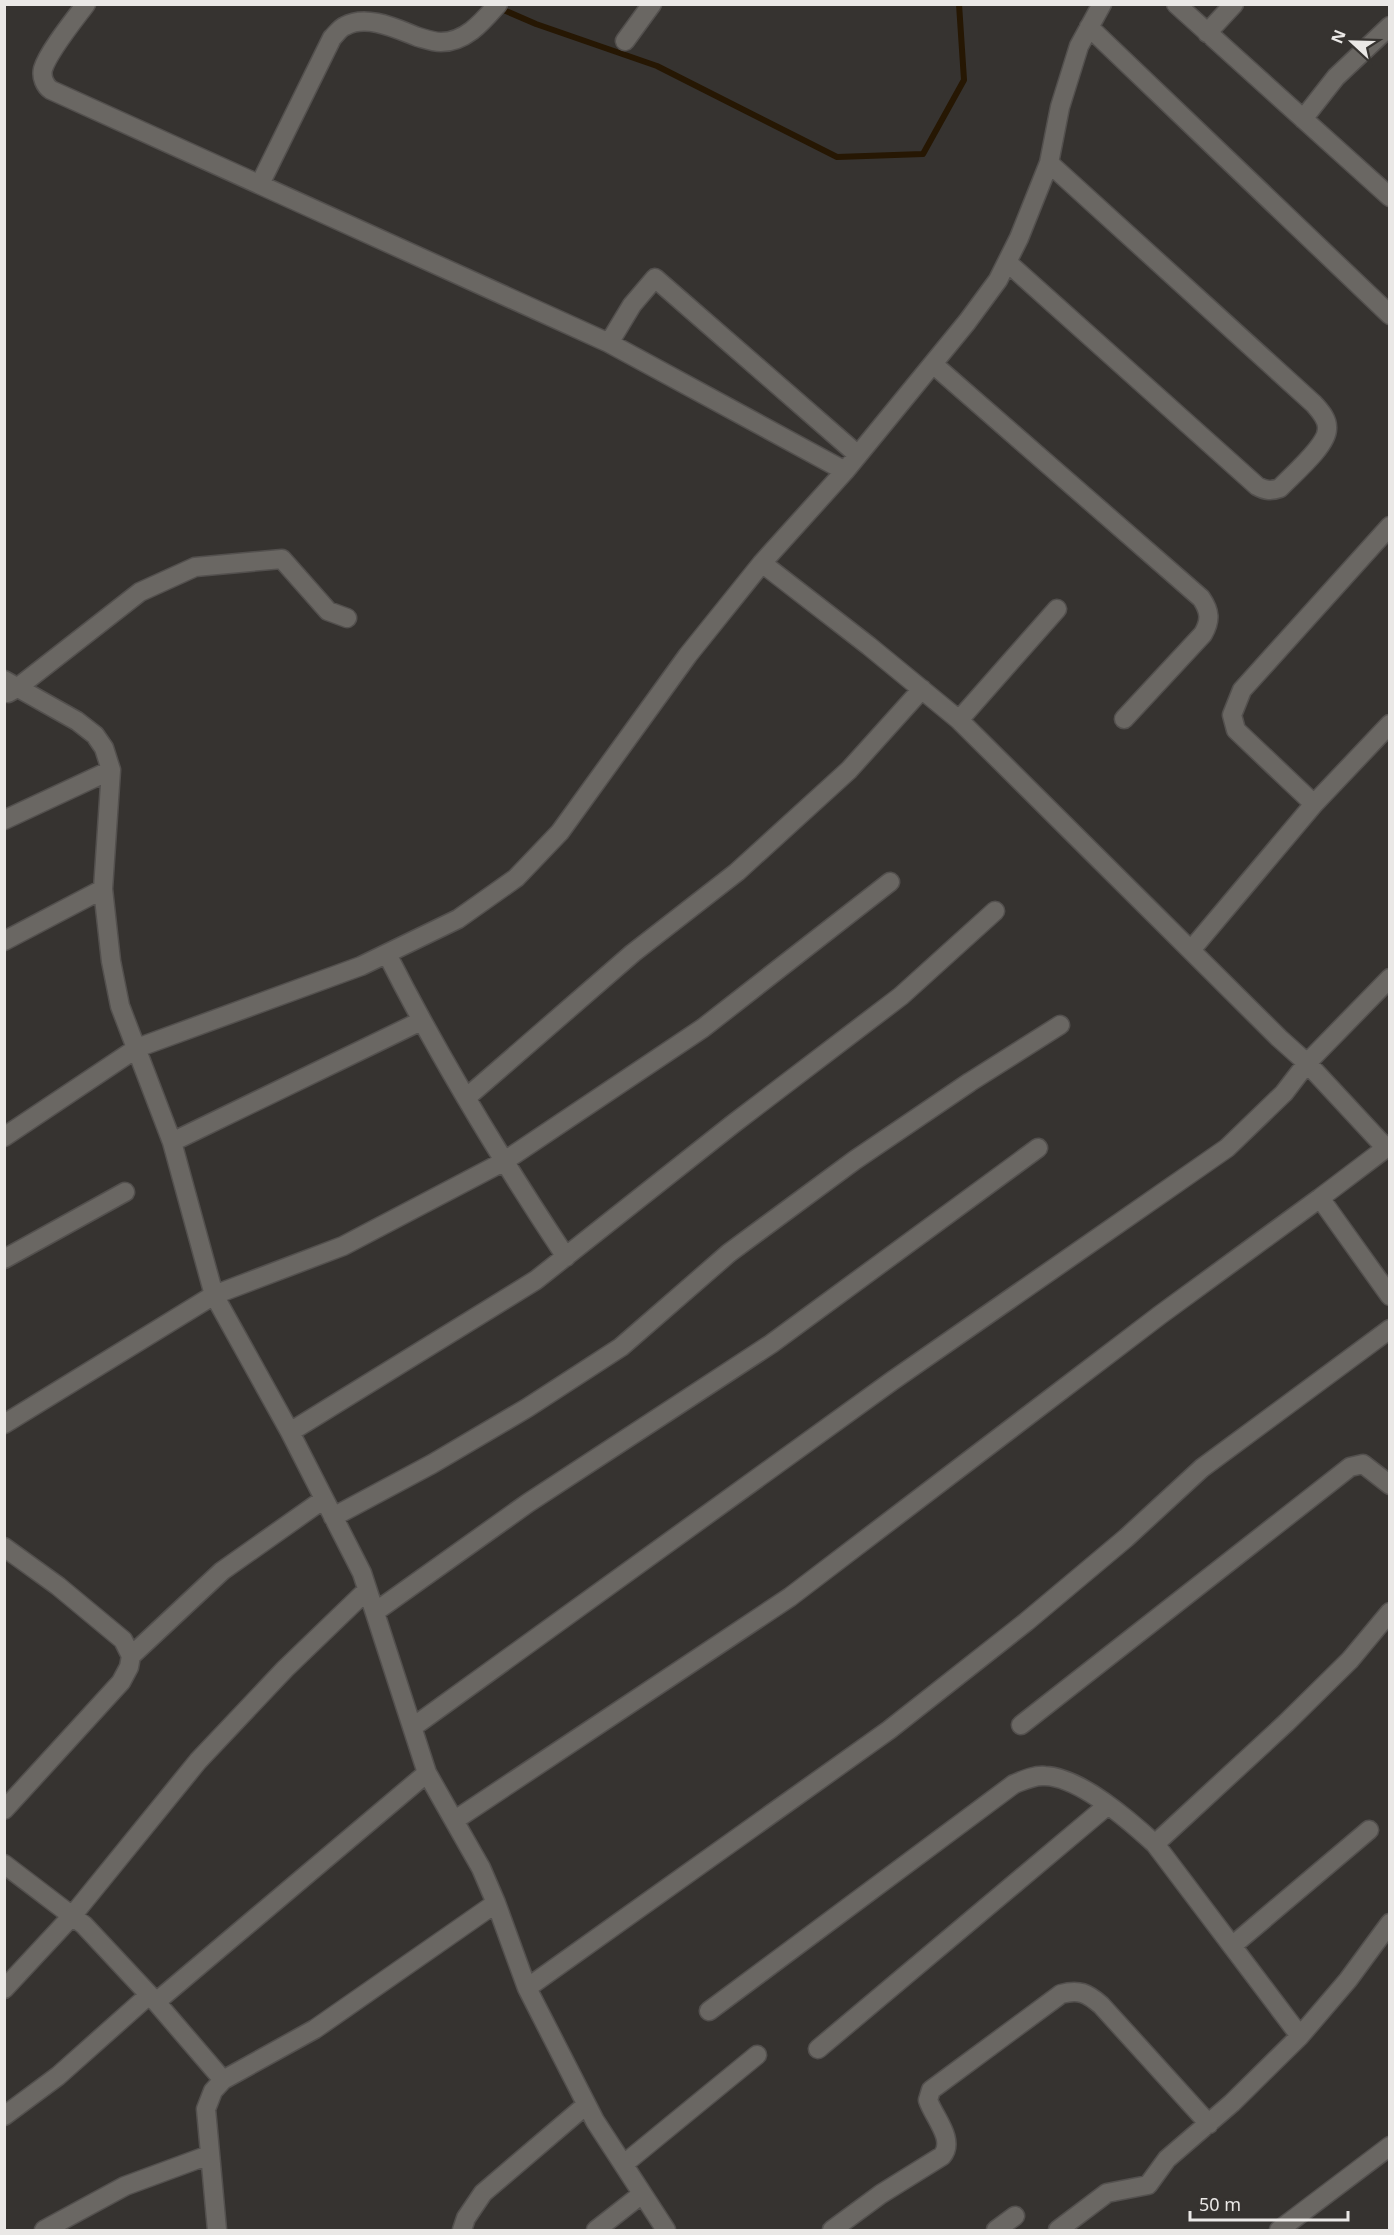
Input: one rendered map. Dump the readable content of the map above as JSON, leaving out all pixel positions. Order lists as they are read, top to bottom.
{
  "scale_bar": "50 m",
  "north": "left"
}
